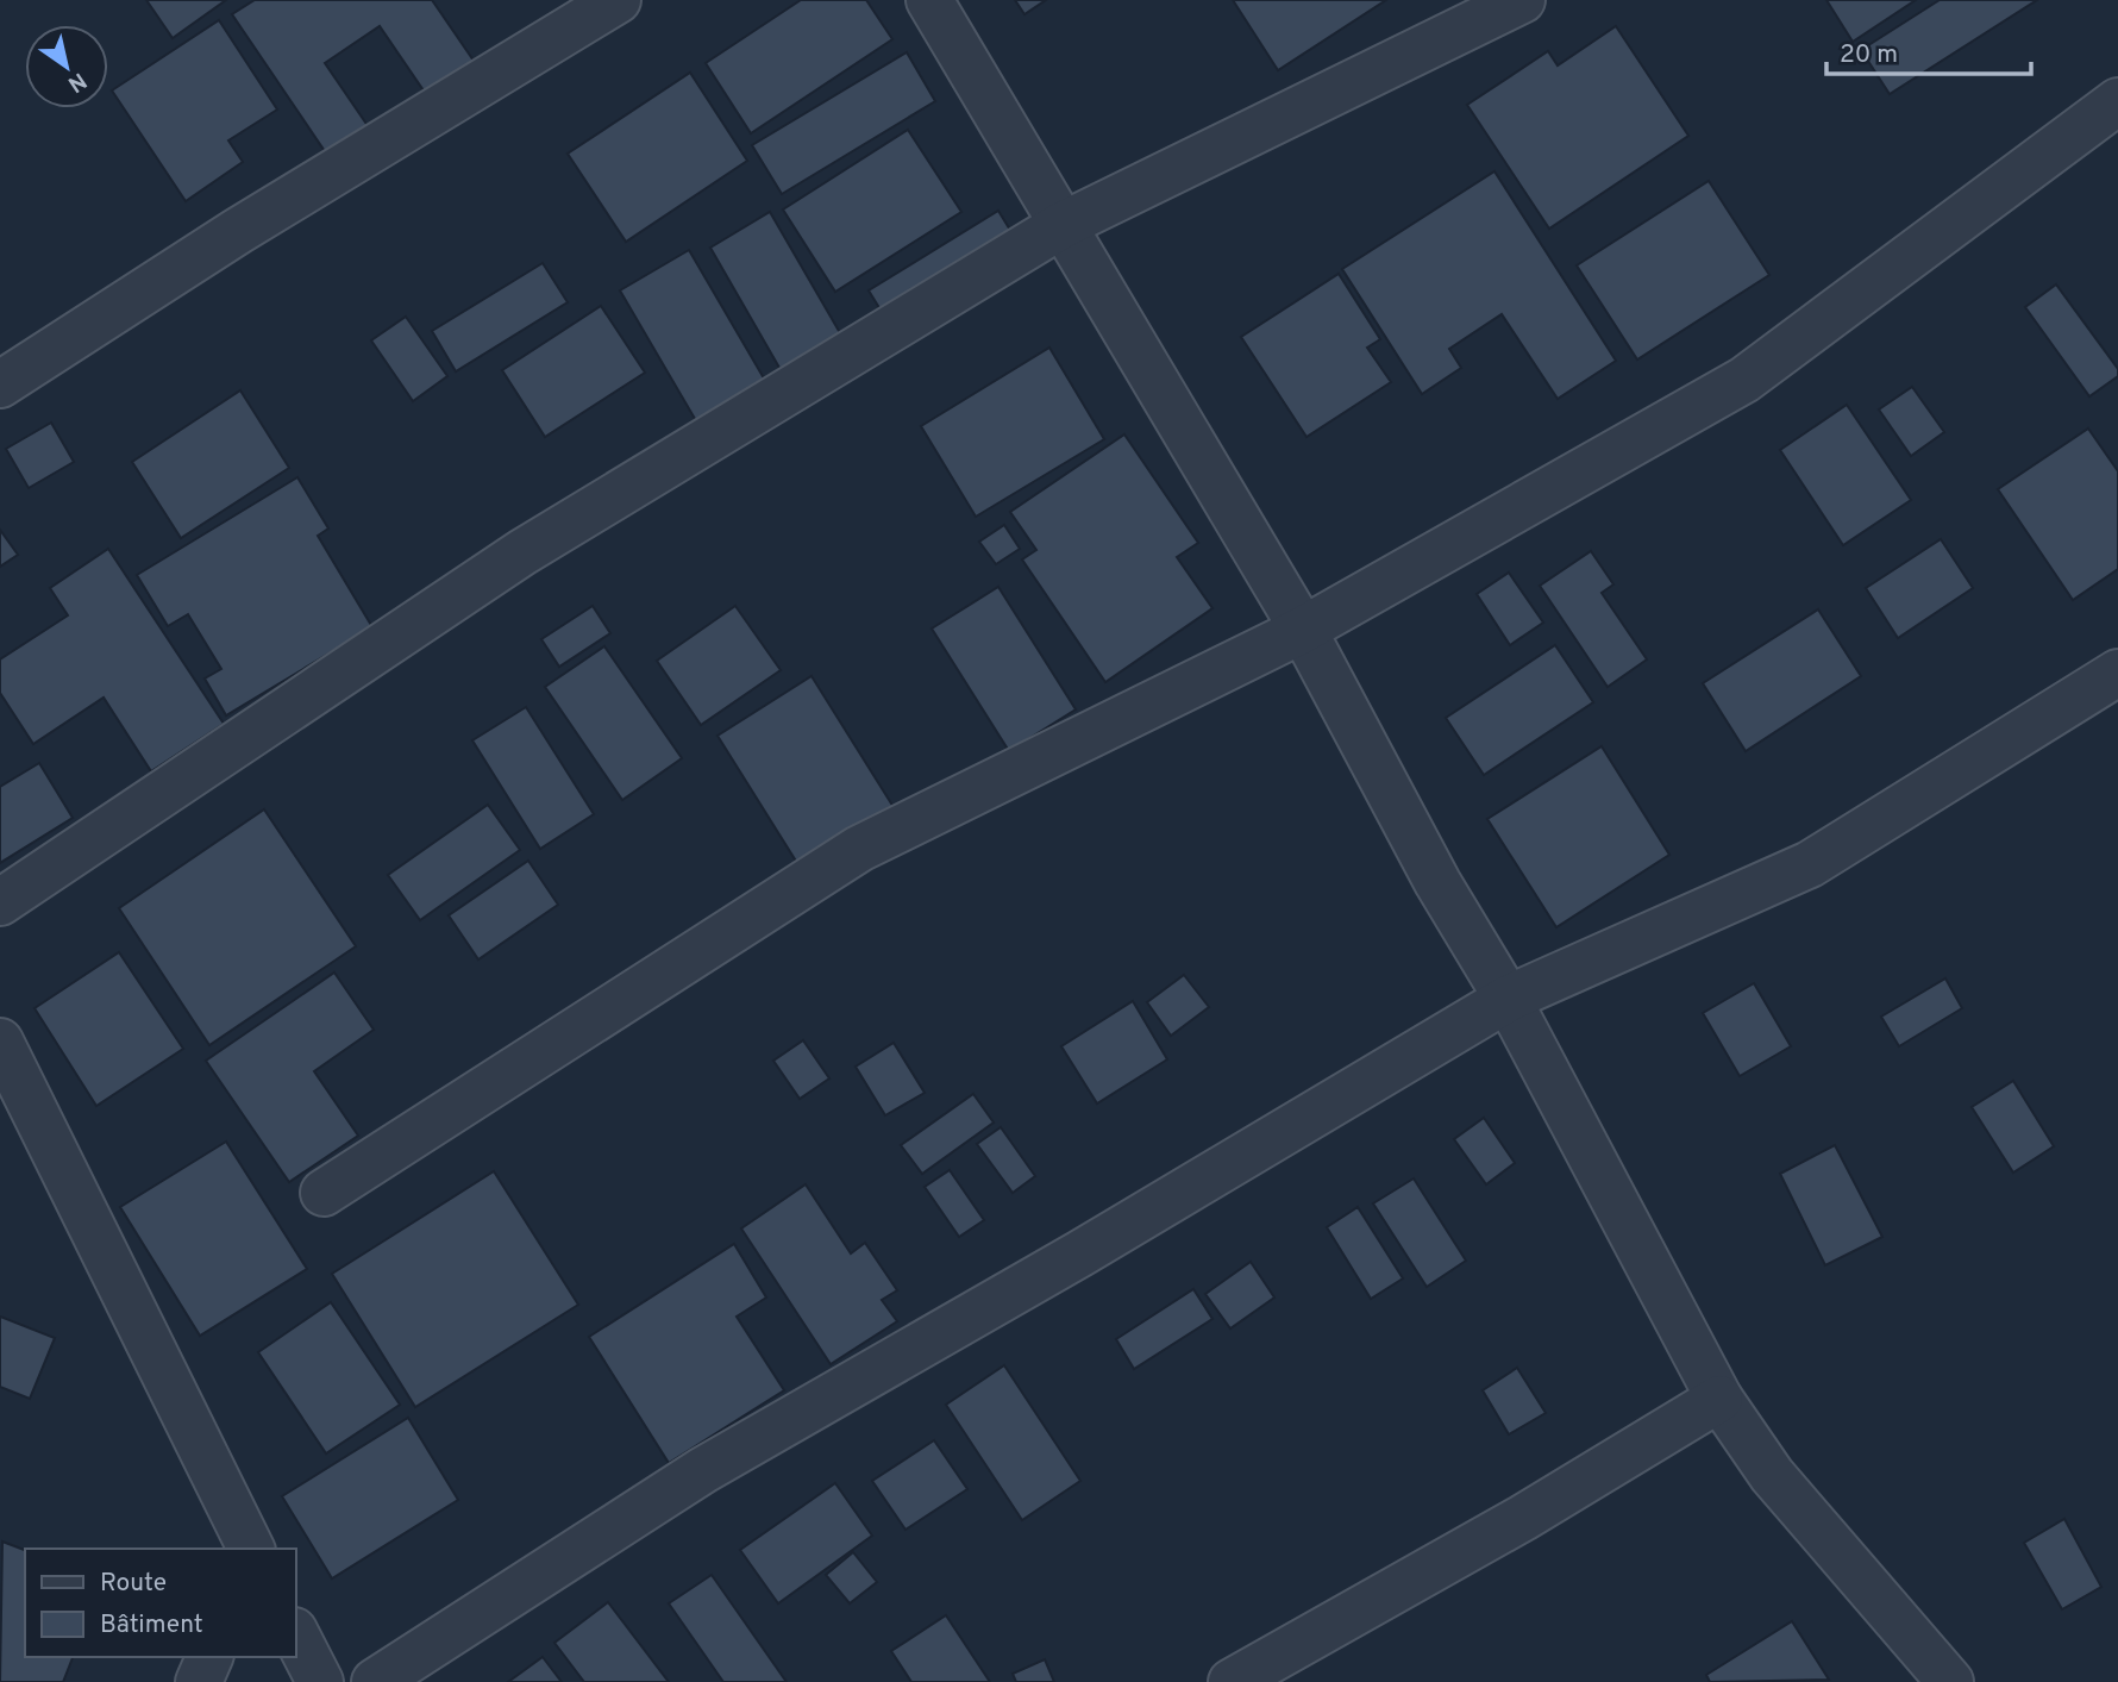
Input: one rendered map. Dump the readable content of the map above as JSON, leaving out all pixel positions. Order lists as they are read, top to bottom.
{
  "legend": ["Route", "Bâtiment"],
  "scale_bar": "20 m",
  "north": "bottom right"
}
